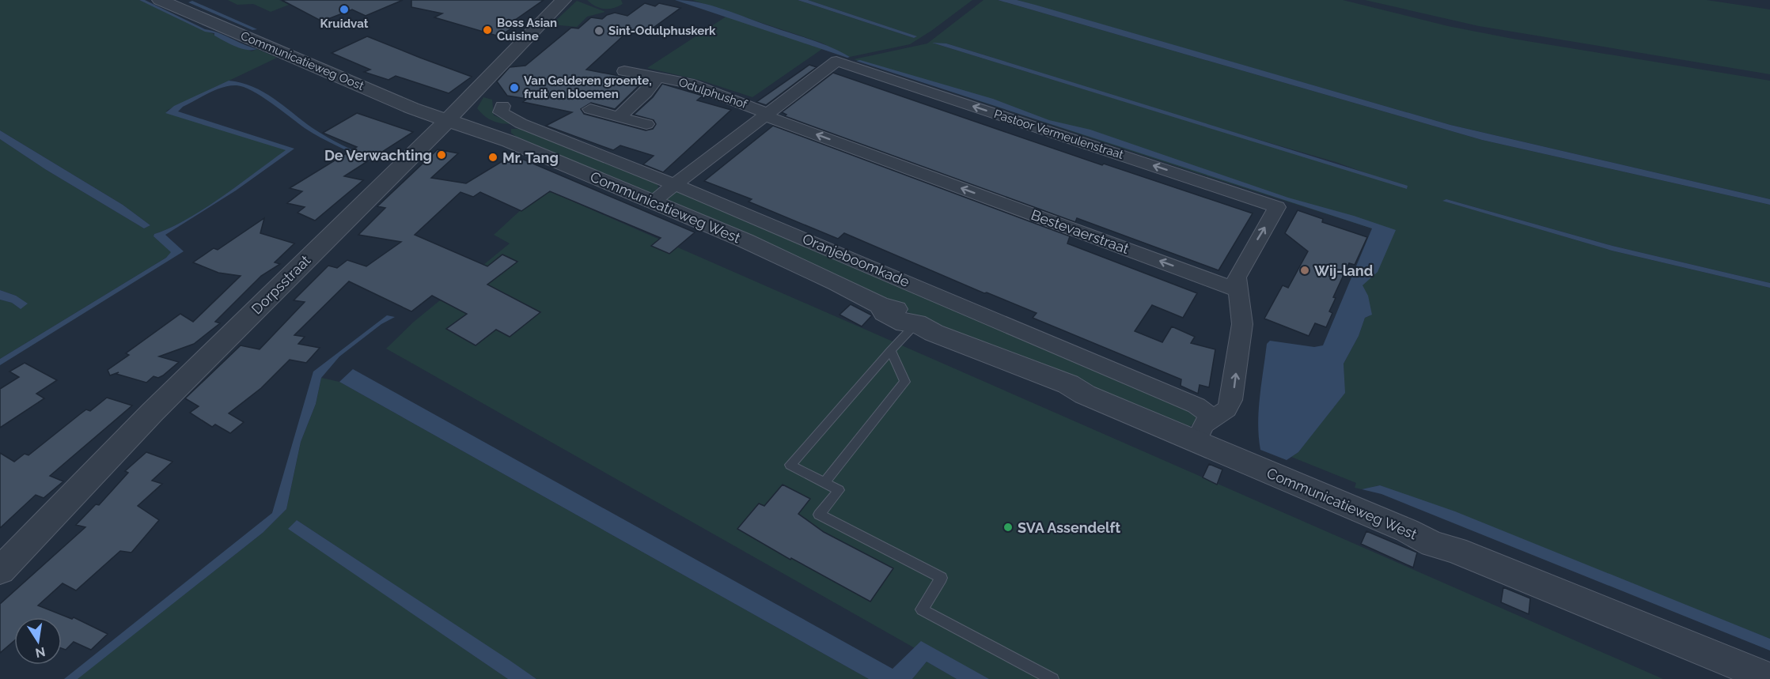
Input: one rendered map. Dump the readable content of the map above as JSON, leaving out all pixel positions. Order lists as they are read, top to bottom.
{
  "streets": {
    "street": [
      "Communicatieweg Oost",
      "Odulphushof",
      "Pastoor Vermeulenstraat",
      "Communicatieweg West",
      "Bestevaerstraat",
      "Oranjeboomkade",
      "Dorpsstraat"
    ]
  },
  "crossings": [
    ["Communicatieweg Oost", "Communicatieweg West"],
    ["Communicatieweg Oost", "Dorpsstraat"],
    ["Odulphushof", "Pastoor Vermeulenstraat"],
    ["Odulphushof", "Bestevaerstraat"],
    ["Pastoor Vermeulenstraat", "Bestevaerstraat"],
    ["Communicatieweg West", "Oranjeboomkade"],
    ["Communicatieweg West", "Dorpsstraat"]
  ],
  "one_way": ["Bestevaerstraat"],
  "places": [
    "Kruidvat",
    "Boss Asian Cuisine",
    "Sint-Odulphuskerk",
    "Van Gelderen groente, fruit en bloemen",
    "De Verwachting",
    "Mr. Tang",
    "Wij-land",
    "SVA Assendelft"
  ],
  "north": "bottom"
}
